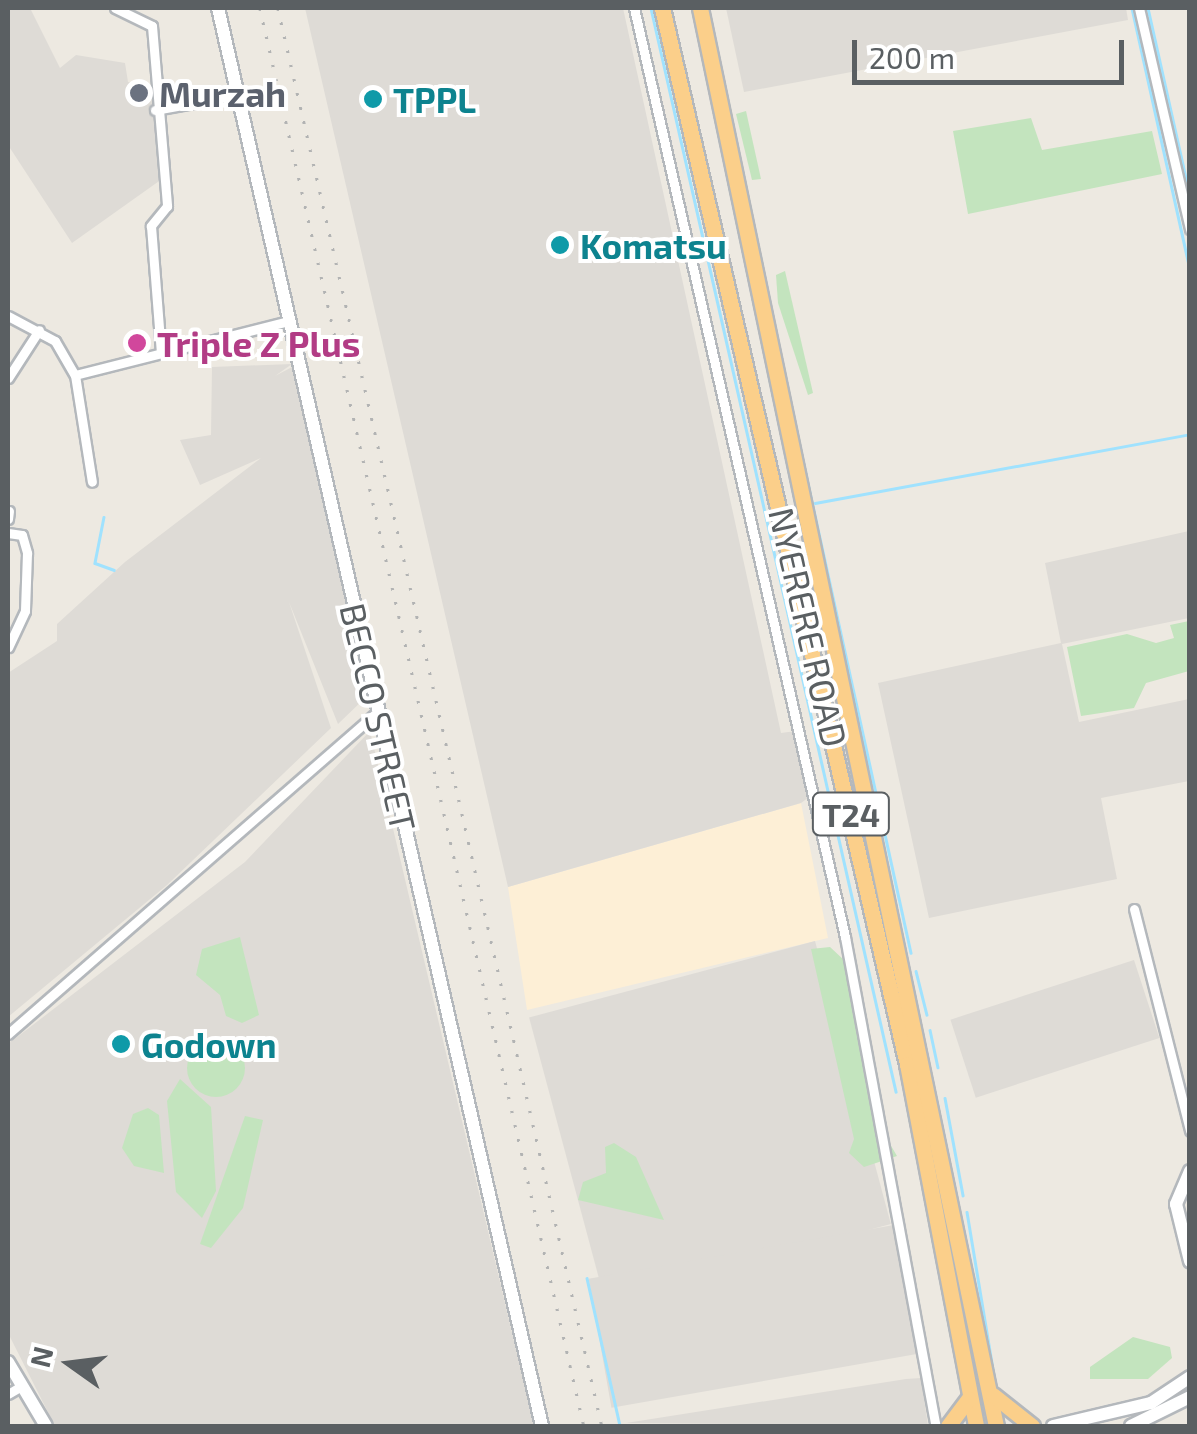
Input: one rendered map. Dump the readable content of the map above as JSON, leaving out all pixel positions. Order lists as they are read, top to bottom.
{
  "streets": {
    "highway": ["NYERERE ROAD", "T24"],
    "street": ["BECCO STREET"]
  },
  "places": [
    "Murzah",
    "TPPL",
    "Komatsu",
    "Triple Z Plus",
    "Godown"
  ],
  "scale_bar": "200 m",
  "north": "left"
}
